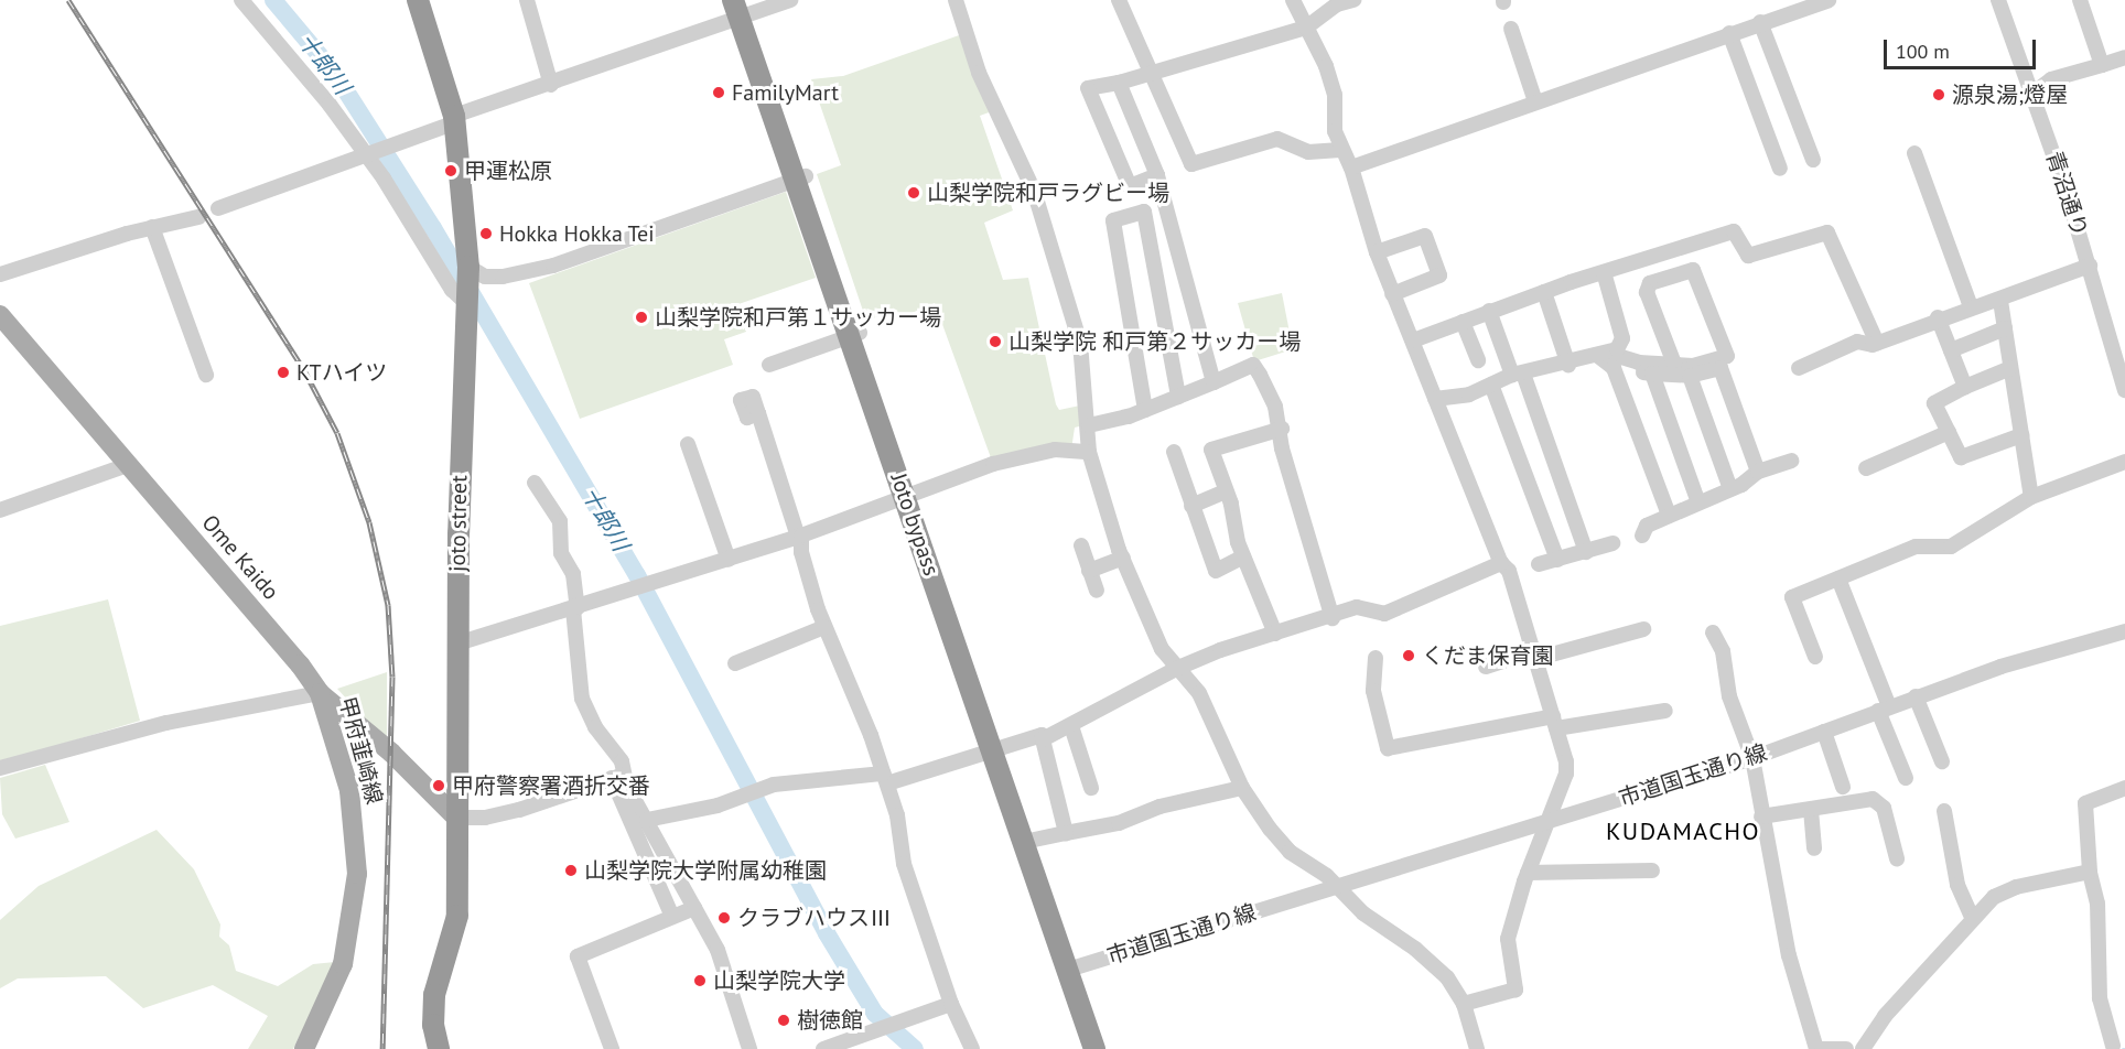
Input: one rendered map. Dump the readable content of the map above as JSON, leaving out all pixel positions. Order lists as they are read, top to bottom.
{
  "streets": {
    "highway": ["joto street", "Joto bypass"],
    "main road": ["Ome Kaido", "甲府韮崎線"],
    "street": ["青沼通り", "市道国玉通り線"]
  },
  "crossings": [
    ["joto street", "Ome Kaido"],
    ["Joto bypass", "市道国玉通り線"],
    ["Ome Kaido", "甲府韮崎線"]
  ],
  "districts": ["KUDAMACHO"],
  "water": ["十郎川"],
  "places": [
    "FamilyMart",
    "源泉湯;燈屋",
    "甲運松原",
    "山梨学院和戸ラグビー場",
    "Hokka Hokka Tei",
    "山梨学院和戸第１サッカー場",
    "山梨学院 和戸第２サッカー場",
    "KTハイツ",
    "くだま保育園",
    "甲府警察署酒折交番",
    "山梨学院大学附属幼稚園",
    "クラブハウスⅢ",
    "山梨学院大学",
    "樹徳館"
  ],
  "scale_bar": "100 m"
}
